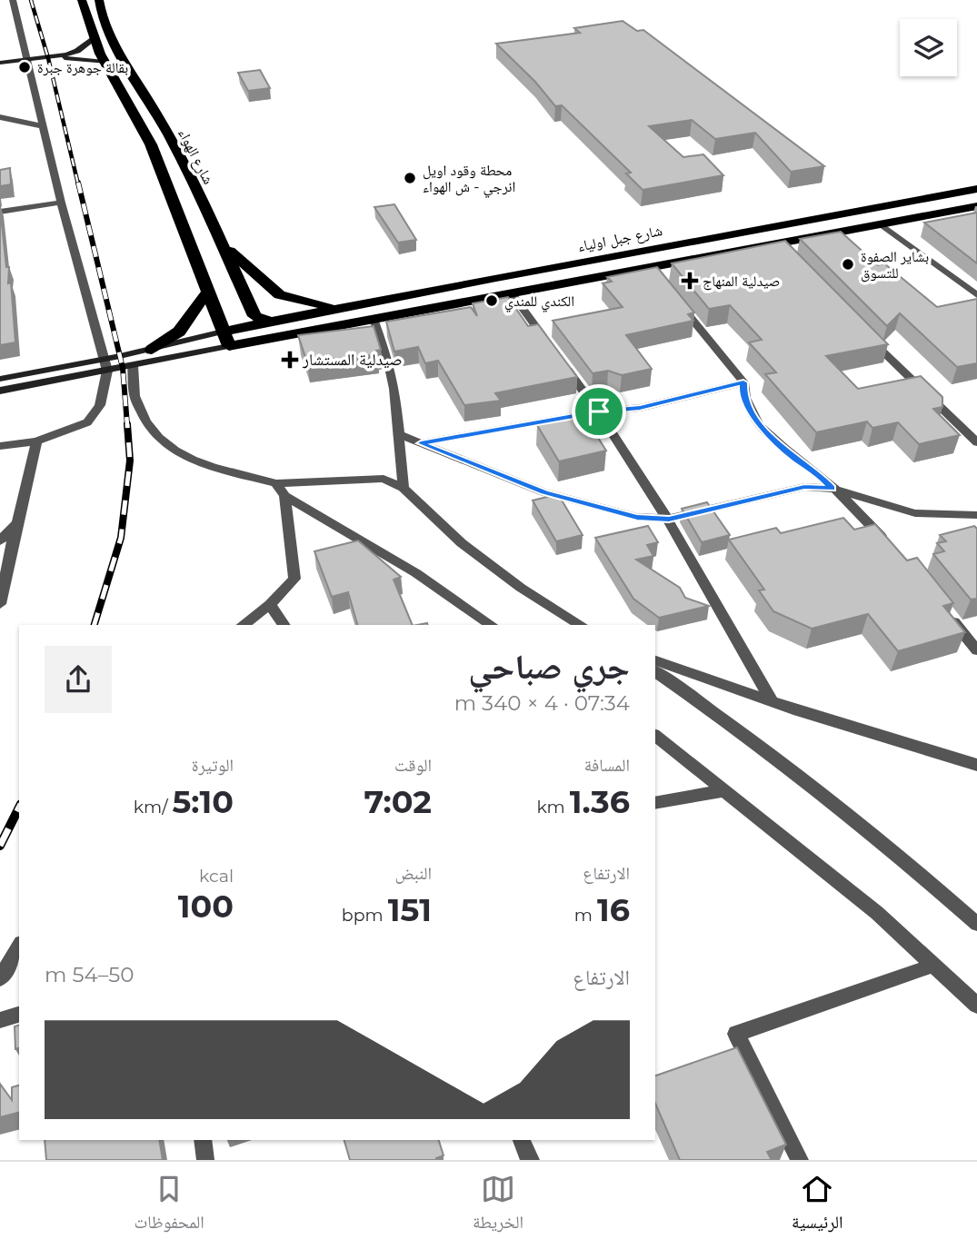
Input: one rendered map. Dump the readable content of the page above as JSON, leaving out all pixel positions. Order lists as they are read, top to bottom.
{
  "streets": {
    "highway": ["شارع الهواء", "شارع جبل اولياء"]
  },
  "crossings": [
    ["شارع الهواء", "شارع جبل اولياء"]
  ],
  "places": {
    "other": [
      "بقالة جوهرة جبرة",
      "محطة وقود اويل انرجي - ش الهواء",
      "بشاير الصفوة للتسوق",
      "الكندي للمندي"
    ],
    "health": ["صيدلية المنهاج", "صيدلية المستشار"]
  },
  "page": {
    "heading": ["جري صباحي", "07:34 · 4 × 340 m"],
    "stats": [
      ["المسافة", "1.36 km"],
      ["الوقت", "7:02"],
      ["الوتيرة", "5:10 /km"],
      ["الارتفاع", "16 m"],
      ["النبض", "151 bpm"],
      ["kcal", "100"]
    ],
    "chart": ["الارتفاع", "50–54 m"],
    "tabs": ["الرئيسية", "الخريطة", "المحفوظات"]
  }
}
